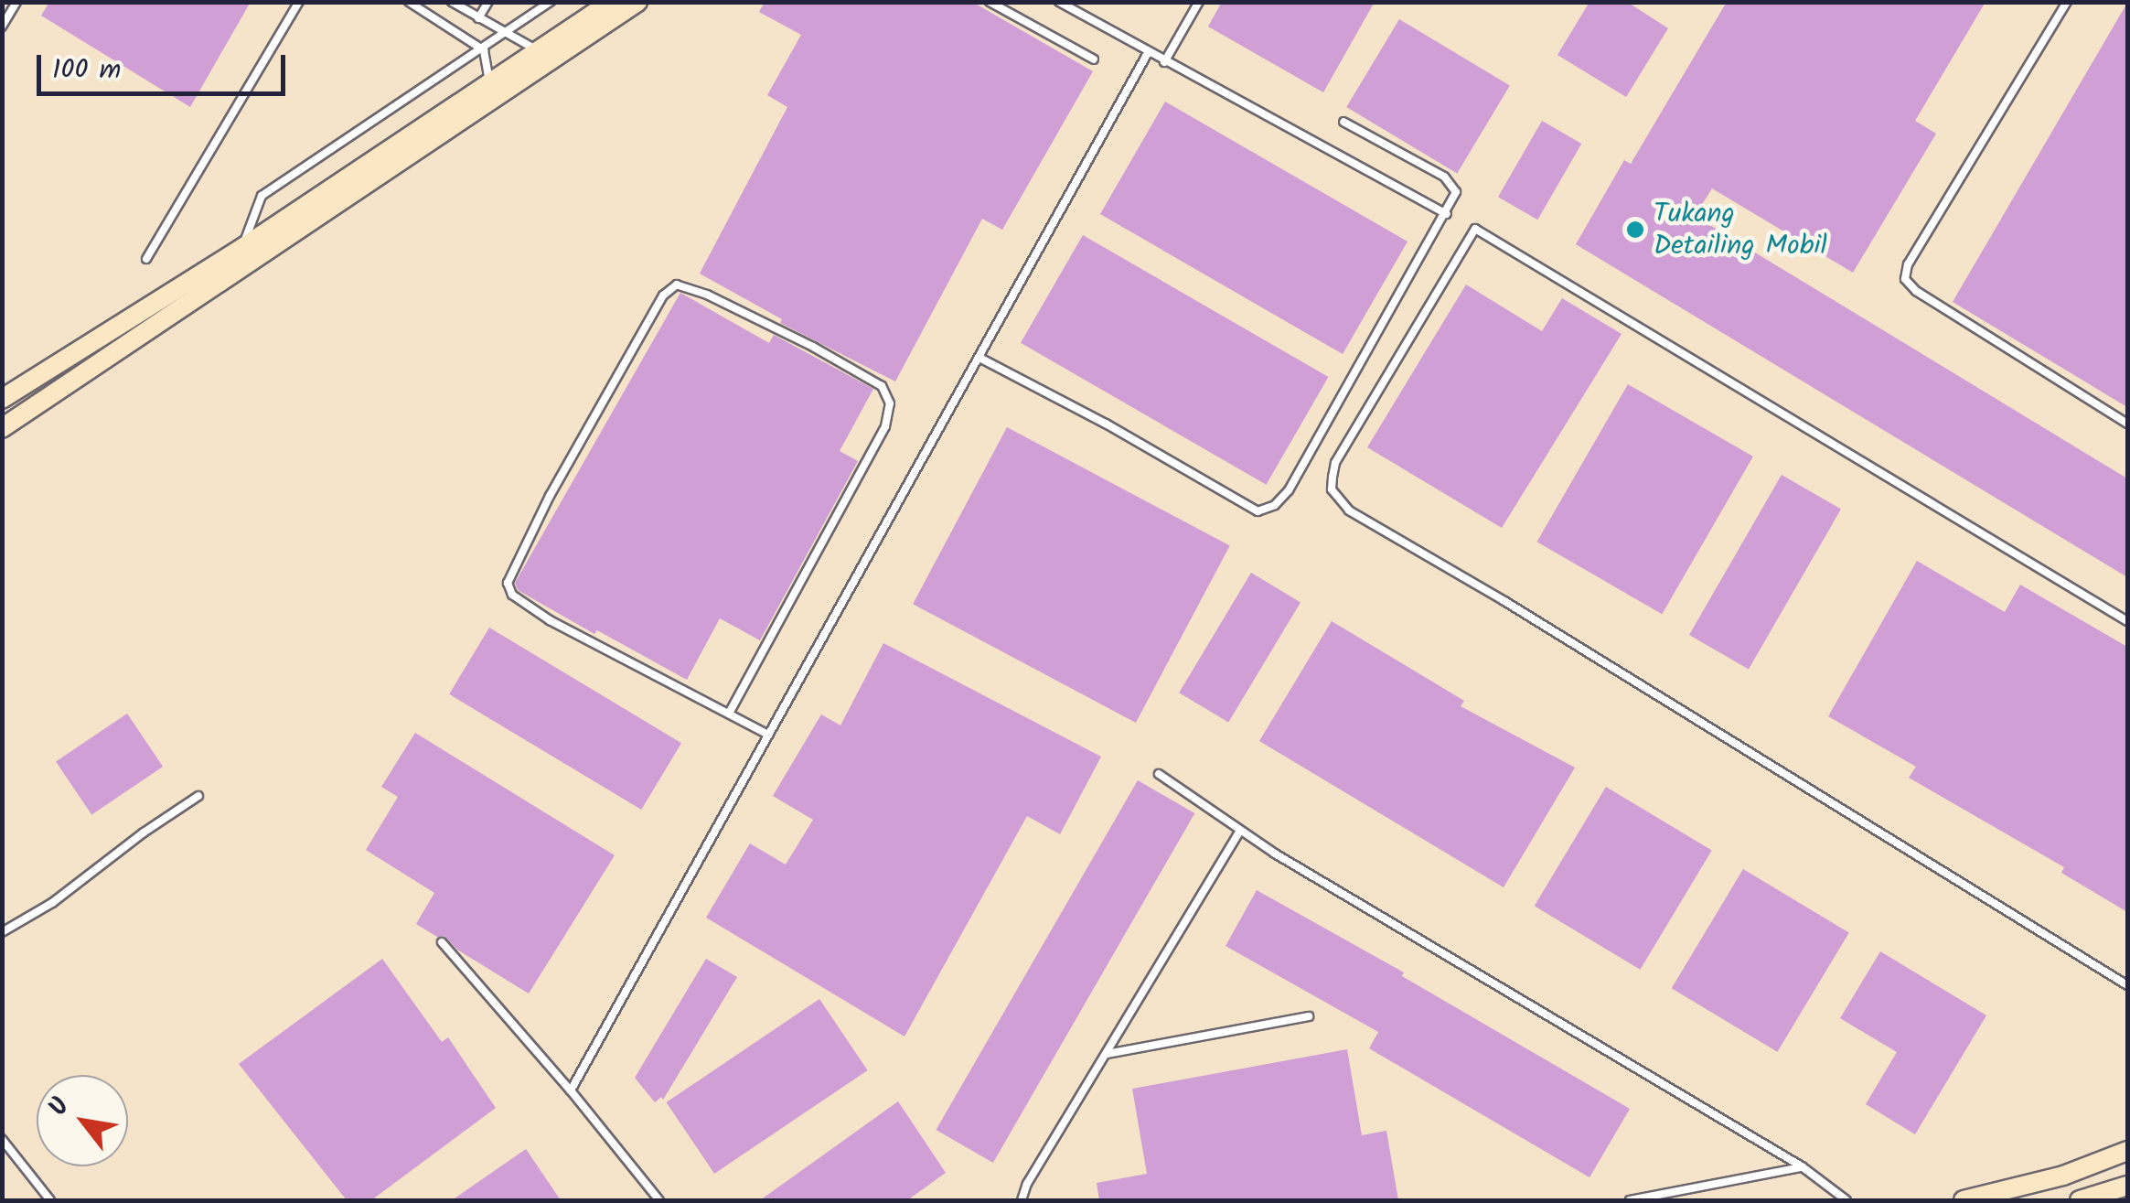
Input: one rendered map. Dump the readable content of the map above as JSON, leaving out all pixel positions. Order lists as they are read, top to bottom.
{
  "places": ["Tukang Detailing Mobil"],
  "scale_bar": "100 m",
  "north": "top left"
}
